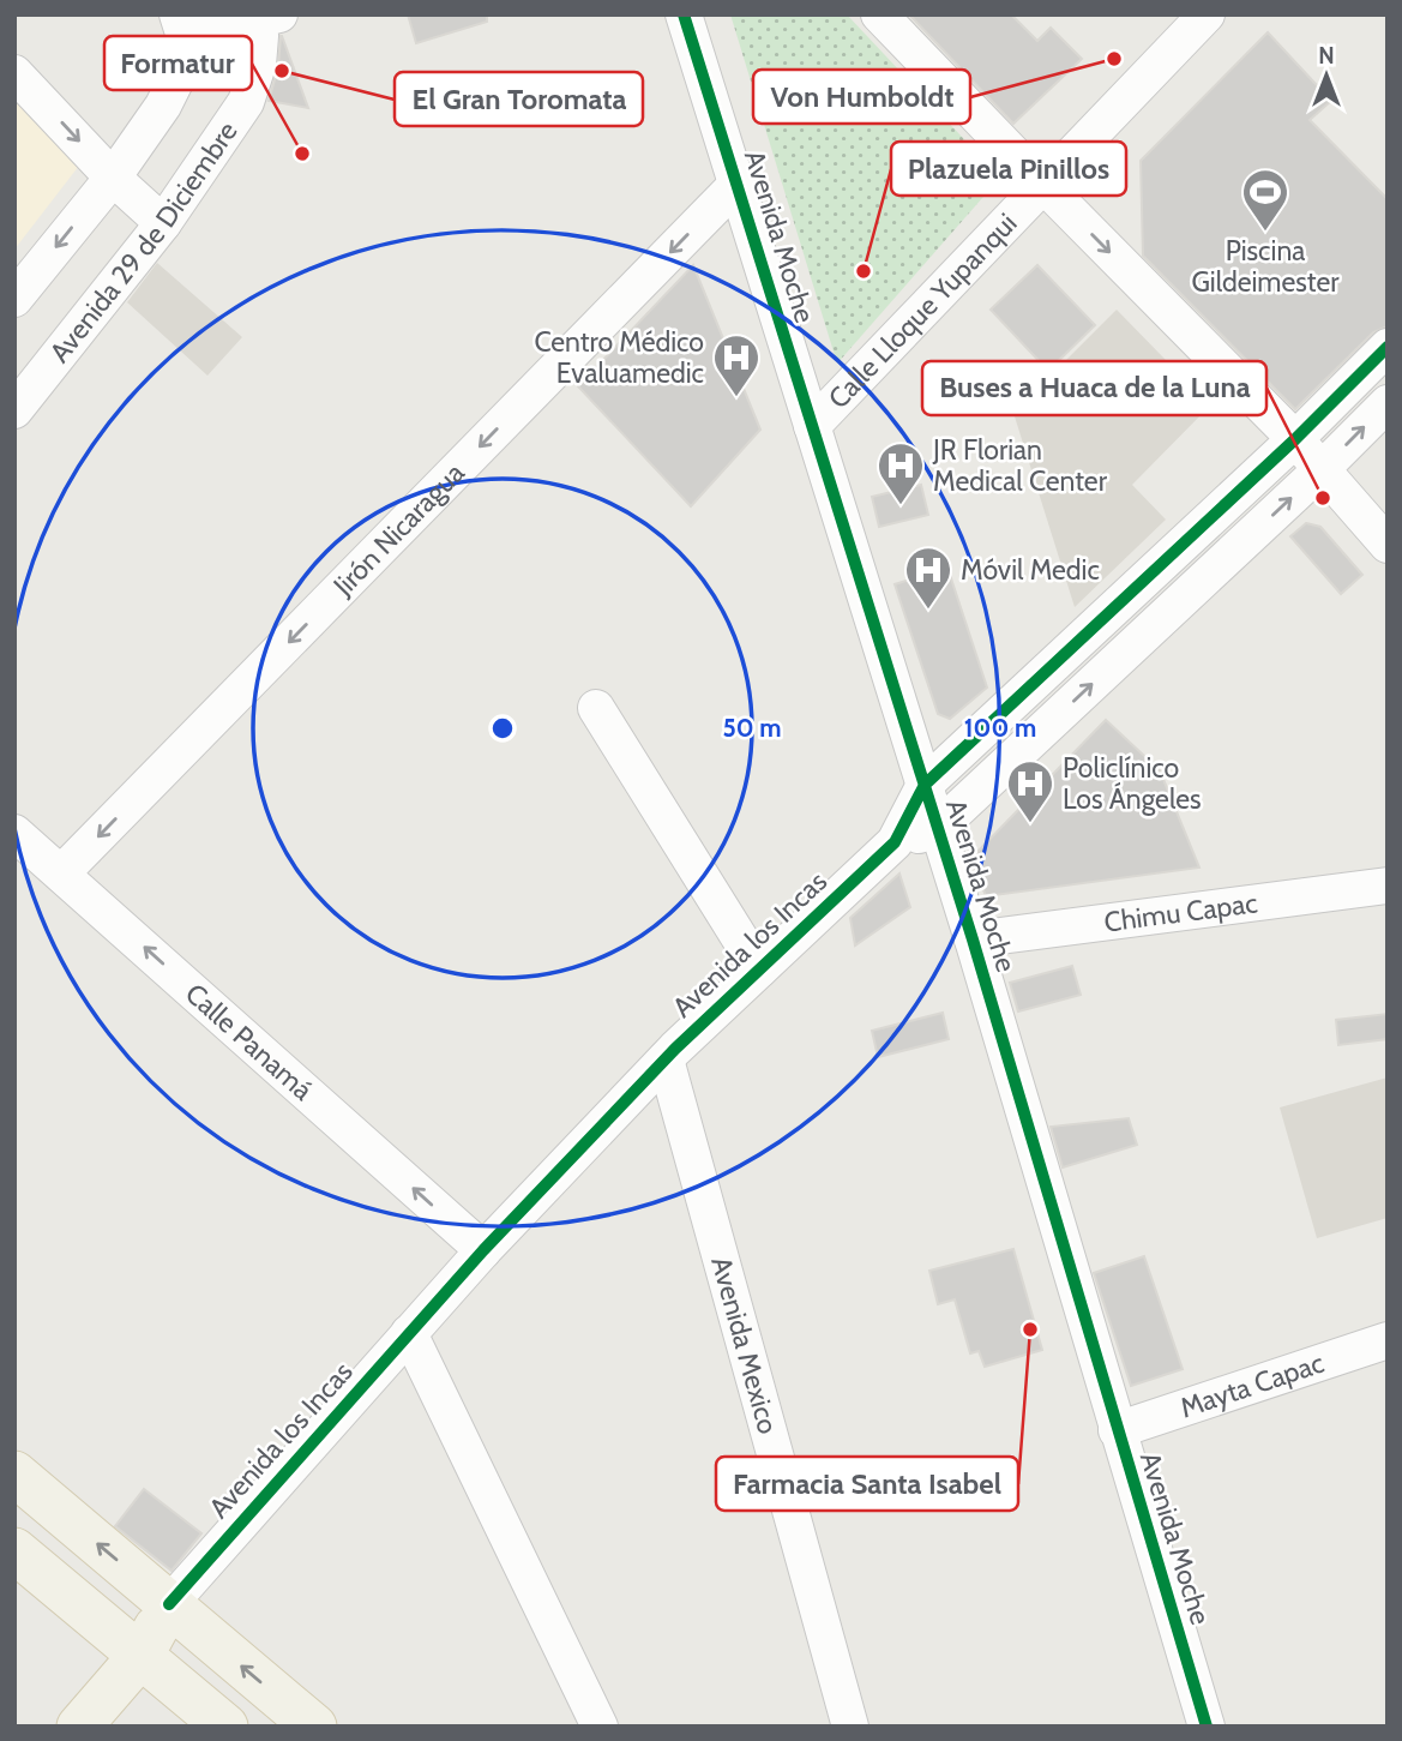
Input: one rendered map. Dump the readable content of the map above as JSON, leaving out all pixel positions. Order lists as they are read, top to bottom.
{
  "streets": {
    "street": [
      "Avenida Moche",
      "Avenida 29 de Diciembre",
      "Calle Lloque Yupanqui",
      "Jirón Nicaragua",
      "Chimu Capac",
      "Avenida los Incas",
      "Calle Panamá",
      "Avenida Mexico",
      "Mayta Capac"
    ]
  },
  "crossings": [
    ["Avenida Moche", "Calle Lloque Yupanqui"],
    ["Avenida Moche", "Jirón Nicaragua"],
    ["Avenida Moche", "Chimu Capac"],
    ["Avenida Moche", "Avenida los Incas"],
    ["Avenida Moche", "Mayta Capac"],
    ["Jirón Nicaragua", "Calle Panamá"],
    ["Avenida los Incas", "Calle Panamá"],
    ["Avenida los Incas", "Avenida Mexico"]
  ],
  "one_way": ["Jirón Nicaragua", "Calle Panamá"],
  "places": {
    "other": [
      "Von Humboldt",
      "El Gran Toromata",
      "Formatur",
      "Plazuela Pinillos",
      "Buses a Huaca de la Luna",
      "Farmacia Santa Isabel"
    ],
    "sports": ["Piscina Gildeimester"],
    "hospital": [
      "Centro Médico Evaluamedic",
      "JR Florian Medical Center",
      "Móvil Medic",
      "Policlínico Los Ángeles"
    ]
  },
  "north": "top",
  "rings": ["50 m", "100 m"]
}
